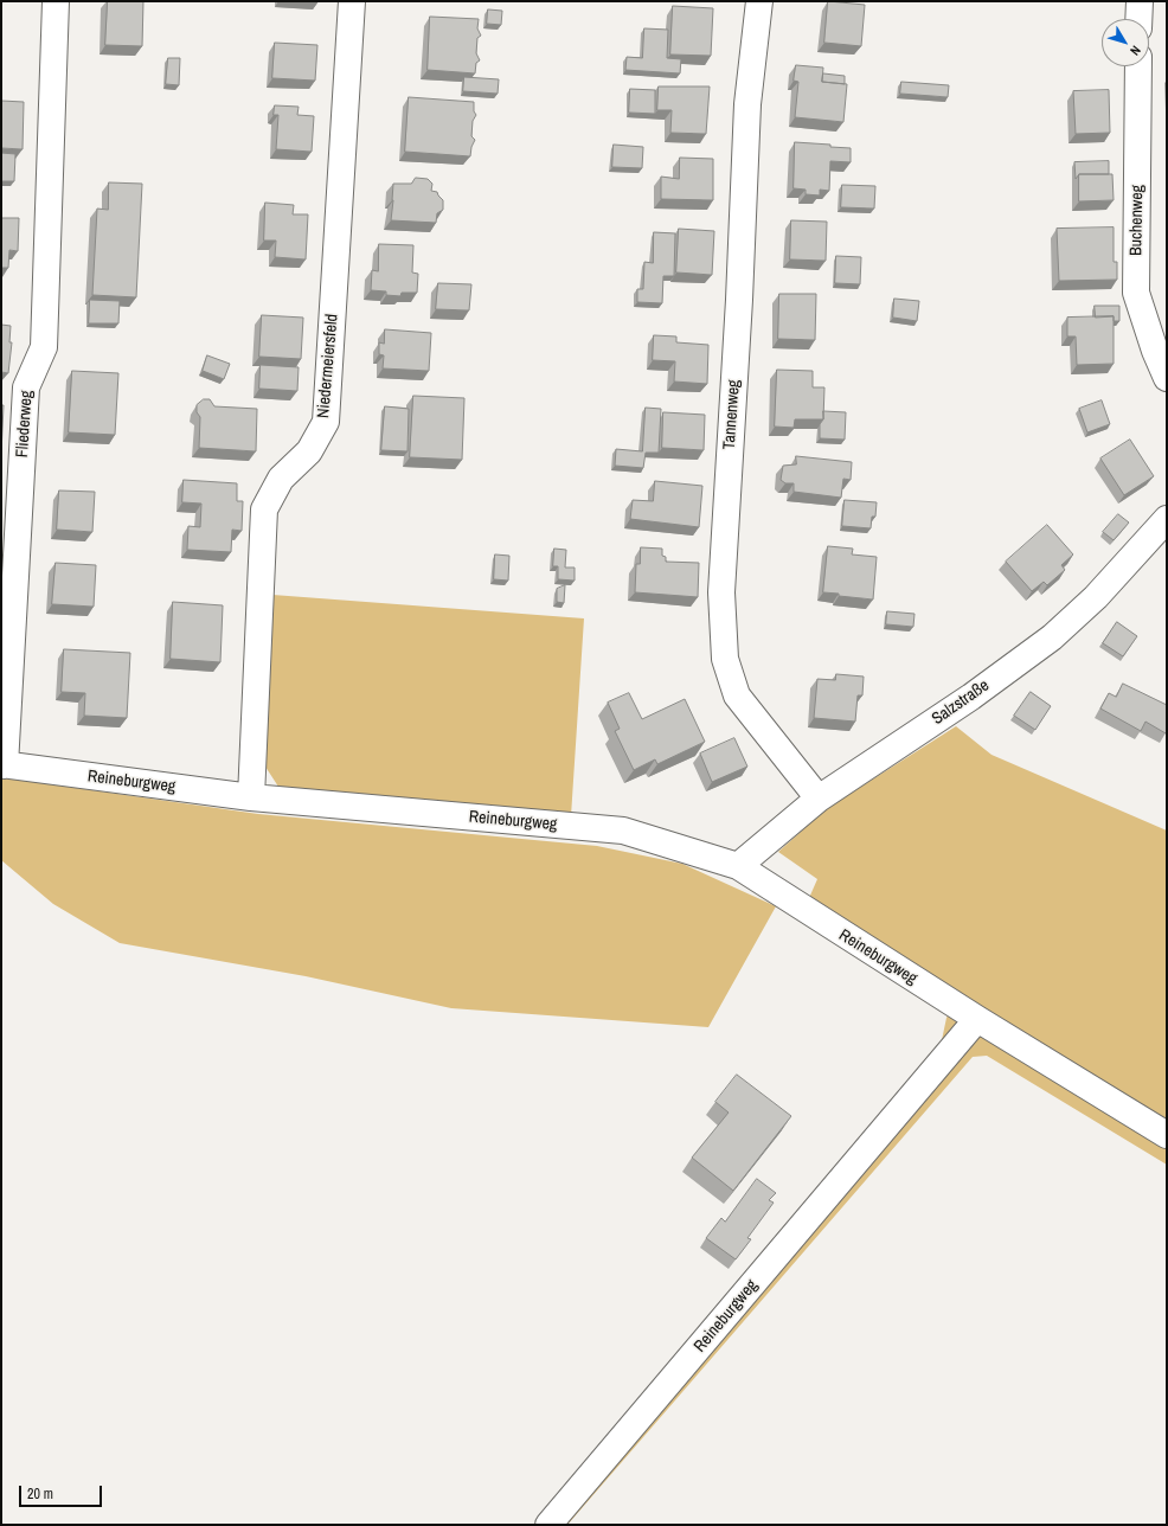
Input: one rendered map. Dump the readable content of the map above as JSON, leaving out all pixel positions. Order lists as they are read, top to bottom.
{
  "streets": {
    "street": [
      "Buchenweg",
      "Niedermeiersfeld",
      "Tannenweg",
      "Fliederweg",
      "Salzstraße",
      "Reineburgweg"
    ]
  },
  "crossings": [
    ["Niedermeiersfeld", "Reineburgweg"],
    ["Tannenweg", "Salzstraße"],
    ["Fliederweg", "Reineburgweg"],
    ["Salzstraße", "Reineburgweg"]
  ],
  "scale_bar": "20 m",
  "north": "bottom right"
}
